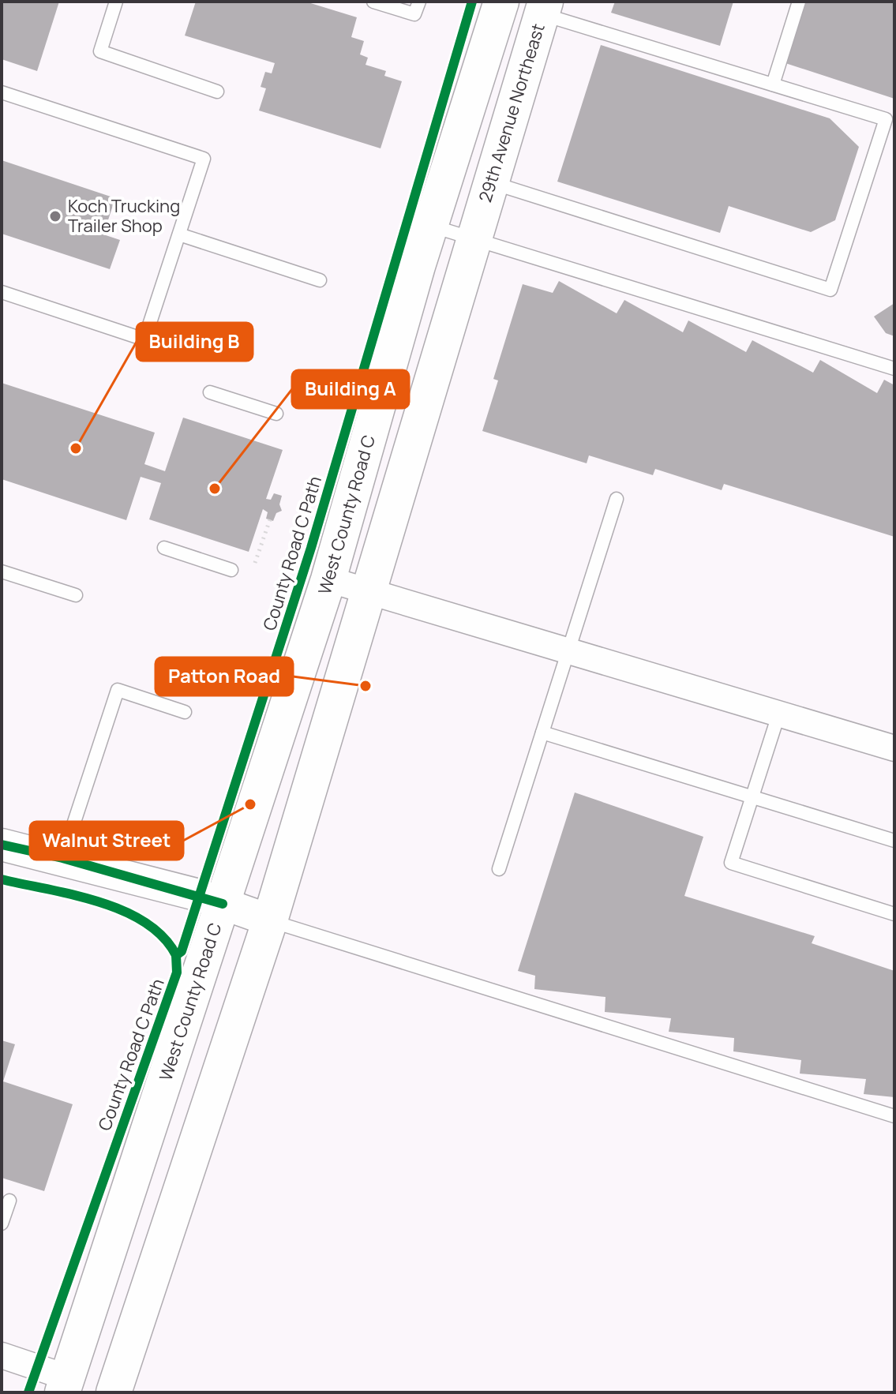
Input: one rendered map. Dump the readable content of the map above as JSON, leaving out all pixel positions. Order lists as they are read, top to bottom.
{
  "streets": {
    "main road": ["29th Avenue Northeast", "West County Road C"],
    "cycle path": ["County Road C Path"]
  },
  "places": [
    "Koch Trucking Trailer Shop",
    "Building B",
    "Building A",
    "Patton Road",
    "Walnut Street"
  ]
}
